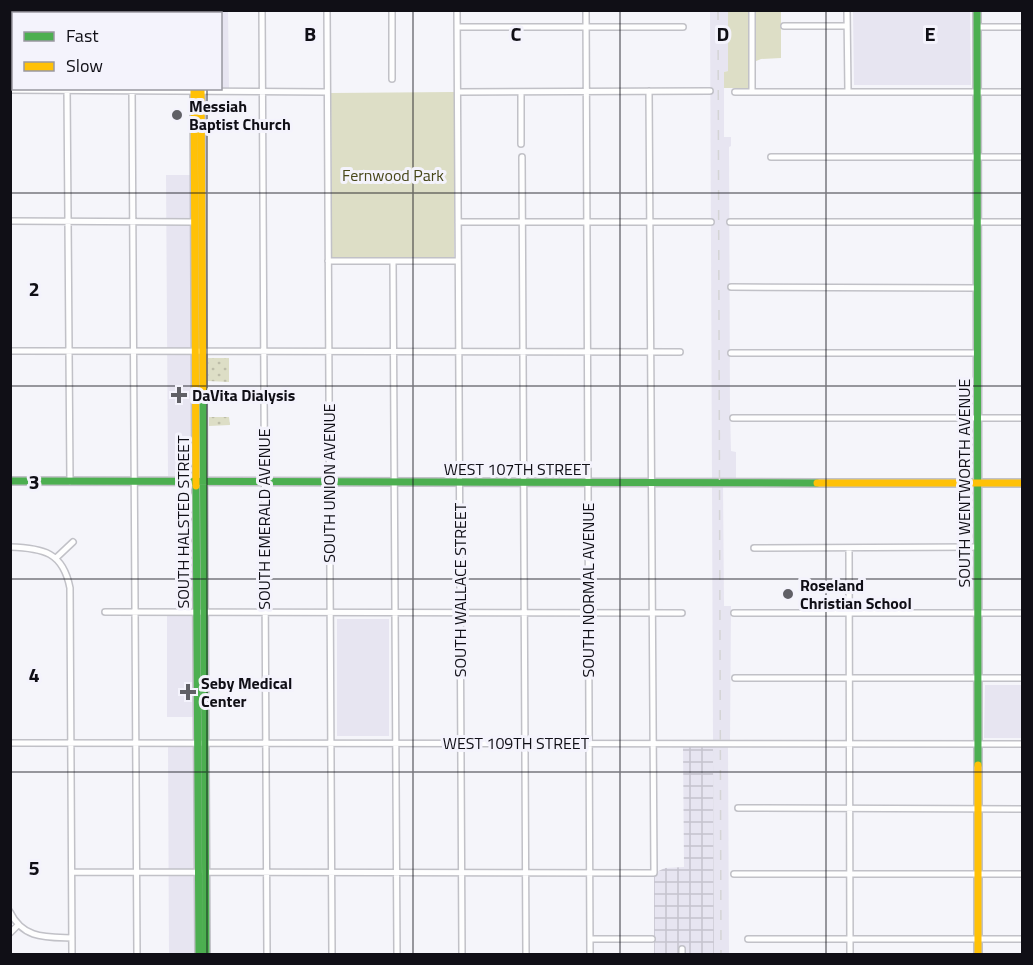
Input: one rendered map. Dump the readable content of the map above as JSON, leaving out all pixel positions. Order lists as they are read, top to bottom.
{
  "streets": {
    "street": [
      "WEST 107TH STREET",
      "SOUTH UNION AVENUE",
      "SOUTH WENTWORTH AVENUE",
      "SOUTH EMERALD AVENUE",
      "SOUTH HALSTED STREET",
      "SOUTH WALLACE STREET",
      "SOUTH NORMAL AVENUE",
      "WEST 109TH STREET"
    ]
  },
  "crossings": [
    ["WEST 107TH STREET", "SOUTH UNION AVENUE"],
    ["WEST 107TH STREET", "SOUTH WENTWORTH AVENUE"],
    ["WEST 107TH STREET", "SOUTH EMERALD AVENUE"],
    ["WEST 107TH STREET", "SOUTH HALSTED STREET"],
    ["WEST 107TH STREET", "SOUTH WALLACE STREET"],
    ["WEST 107TH STREET", "SOUTH NORMAL AVENUE"],
    ["SOUTH UNION AVENUE", "WEST 109TH STREET"],
    ["SOUTH WENTWORTH AVENUE", "WEST 109TH STREET"],
    ["SOUTH EMERALD AVENUE", "WEST 109TH STREET"],
    ["SOUTH HALSTED STREET", "WEST 109TH STREET"],
    ["SOUTH WALLACE STREET", "WEST 109TH STREET"],
    ["SOUTH NORMAL AVENUE", "WEST 109TH STREET"]
  ],
  "parks": ["Fernwood Park"],
  "places": {
    "other": ["Messiah Baptist Church", "Roseland Christian School"],
    "health": ["DaVita Dialysis", "Seby Medical Center"]
  },
  "legend": ["Fast", "Slow"],
  "grid": {
    "columns": [
      "B",
      "C",
      "D",
      "E"
    ],
    "rows": [
      "2",
      "3",
      "4",
      "5"
    ]
  }
}
